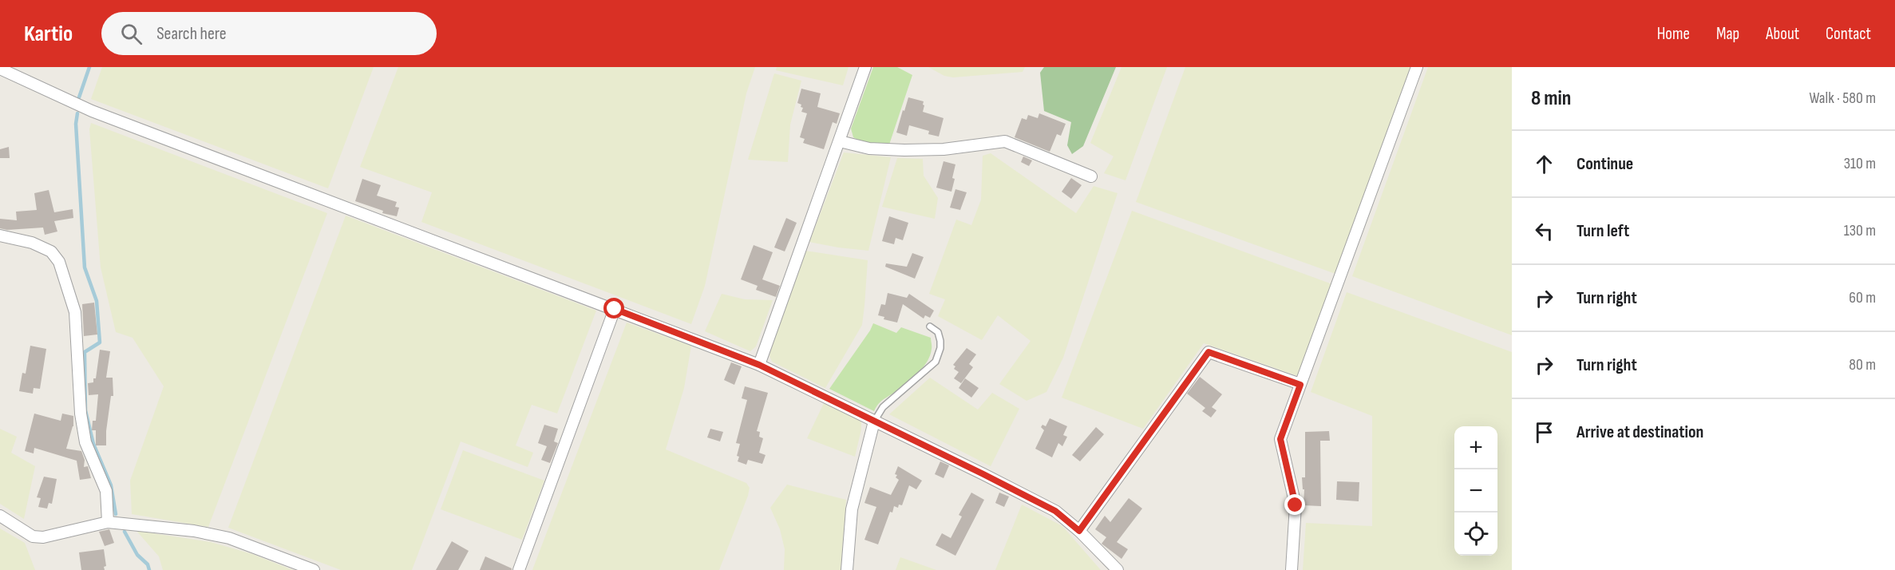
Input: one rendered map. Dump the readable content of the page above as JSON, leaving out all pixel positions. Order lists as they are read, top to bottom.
{
  "page": {
    "header": "Kartio",
    "search": "Search here",
    "nav": [
      "Home",
      "Map",
      "About",
      "Contact"
    ],
    "heading": ["8 min", "Walk · 580 m"],
    "list": [
      ["Continue", "310 m"],
      ["Turn left", "130 m"],
      ["Turn right", "60 m"],
      ["Turn right", "80 m"],
      "Arrive at destination"
    ],
    "map_buttons": ["+", "−"]
  }
}
